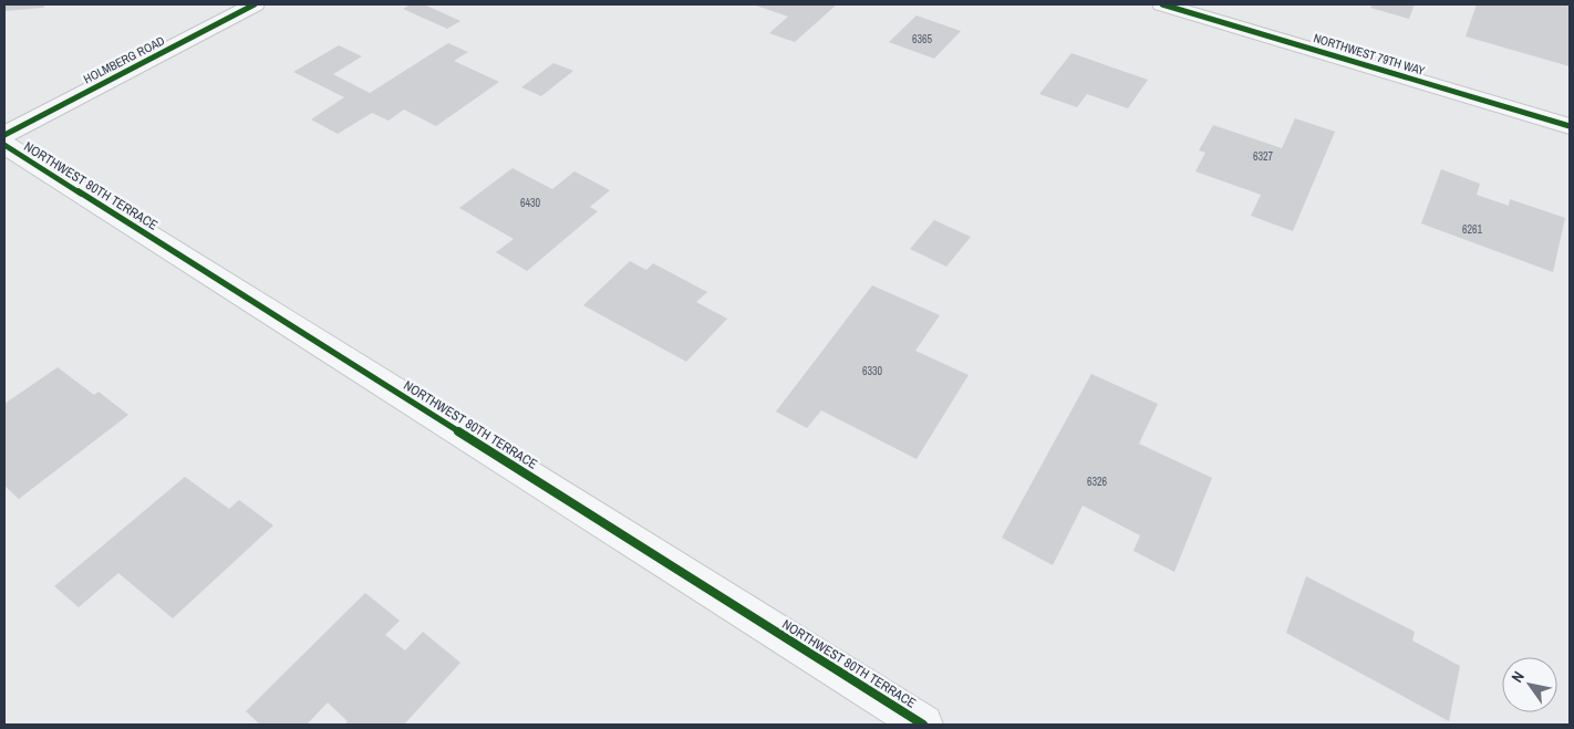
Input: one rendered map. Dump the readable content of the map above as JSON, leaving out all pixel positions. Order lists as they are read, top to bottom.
{
  "streets": {
    "street": ["NORTHWEST 79TH WAY", "HOLMBERG ROAD", "NORTHWEST 80TH TERRACE"]
  },
  "house_numbers": [
    "6365",
    "6327",
    "6430",
    "6261",
    "6330",
    "6326"
  ],
  "north": "top left"
}
